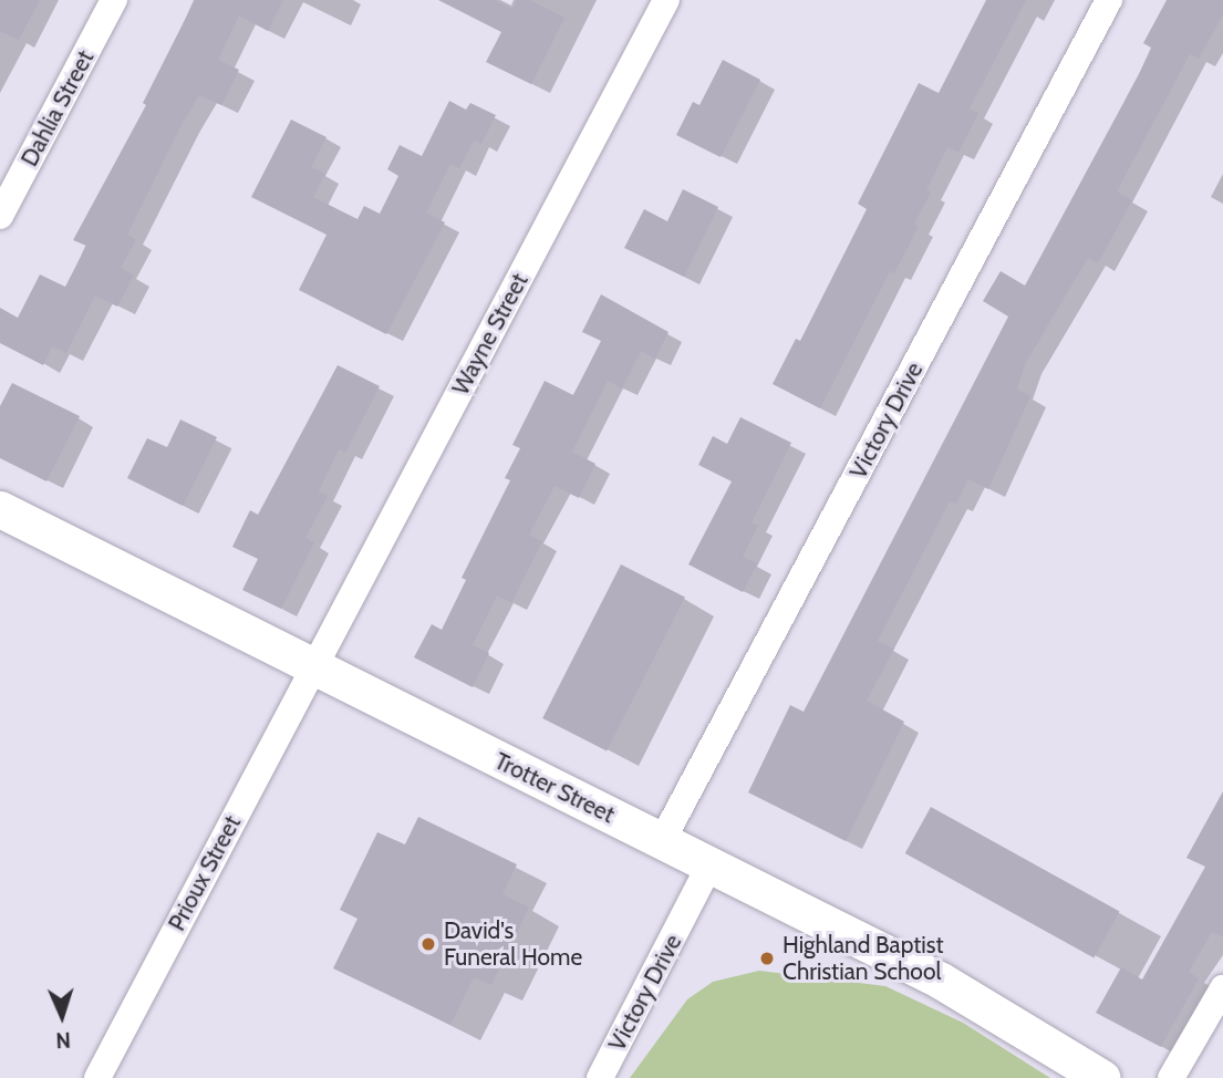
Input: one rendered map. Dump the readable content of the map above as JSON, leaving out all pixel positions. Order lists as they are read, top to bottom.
{
  "streets": {
    "street": [
      "Dahlia Street",
      "Wayne Street",
      "Victory Drive",
      "Trotter Street",
      "Prioux Street"
    ]
  },
  "crossings": [
    ["Wayne Street", "Trotter Street"],
    ["Wayne Street", "Prioux Street"],
    ["Victory Drive", "Trotter Street"],
    ["Trotter Street", "Prioux Street"]
  ],
  "places": ["David's Funeral Home", "Highland Baptist Christian School"],
  "north": "bottom"
}
